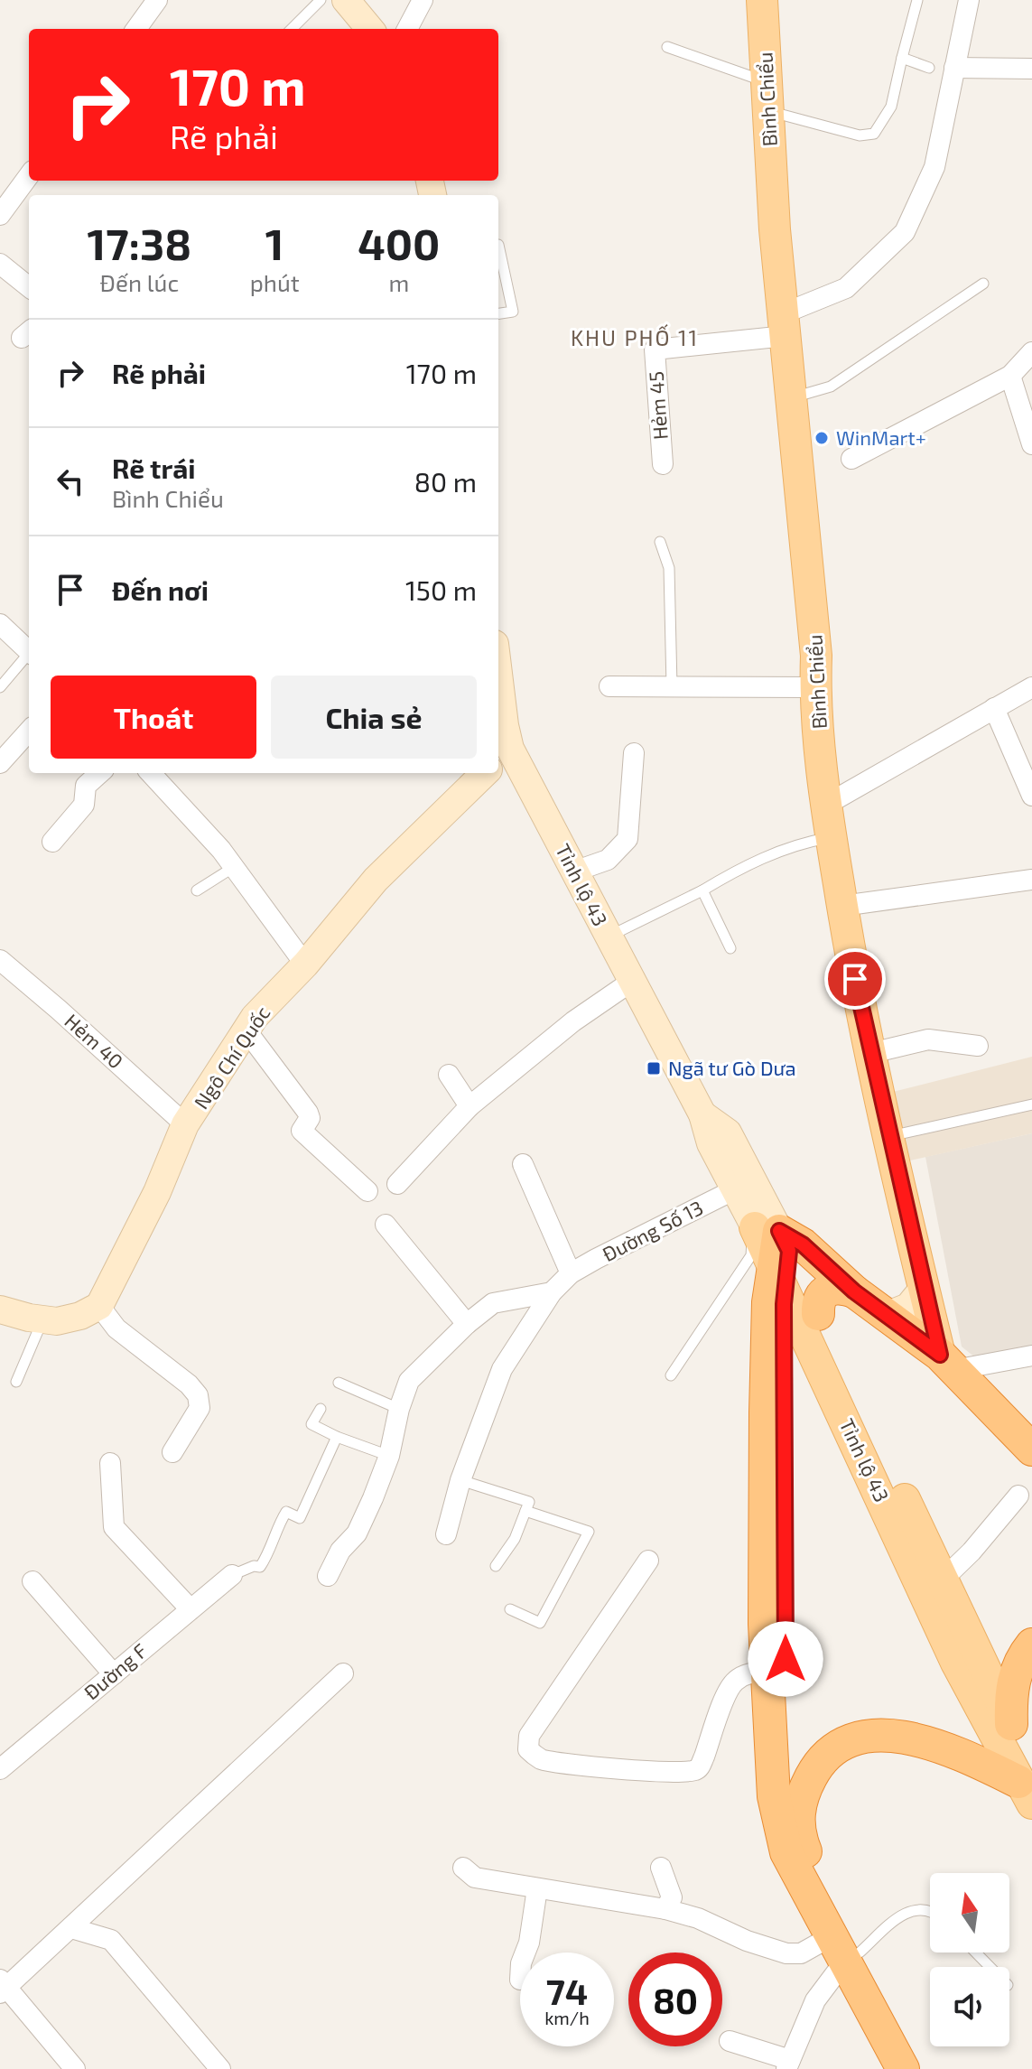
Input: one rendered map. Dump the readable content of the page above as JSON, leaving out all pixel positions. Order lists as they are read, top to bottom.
{
  "streets": {
    "main road": ["Bình Chiểu", "Tỉnh lộ 43", "Ngô Chí Quốc"],
    "street": [
      "Hẻm 45",
      "Hẻm 40",
      "Đường Số 13",
      "Đường F"
    ]
  },
  "crossings": [
    ["Bình Chiểu", "Hẻm 45"],
    ["Tỉnh lộ 43", "Đường Số 13"],
    ["Hẻm 40", "Ngô Chí Quốc"]
  ],
  "districts": ["KHU PHỐ 11"],
  "places": {
    "other": ["WinMart+"],
    "transit": ["Ngã tư Gò Dưa"]
  },
  "north": "top",
  "page": {
    "turn": ["170 m", "Rẽ phải"],
    "eta": [
      "17:38",
      "Đến lúc",
      "1",
      "phút",
      "400",
      "m"
    ],
    "list": [
      {
        "name": "Rẽ phải",
        "value": "170 m"
      },
      {
        "name": "Rẽ trái",
        "note": "Bình Chiểu",
        "value": "80 m"
      },
      {
        "name": "Đến nơi",
        "value": "150 m"
      }
    ],
    "buttons": ["Thoát", "Chia sẻ"],
    "speed": "74 km/h",
    "limit": "80"
  }
}
